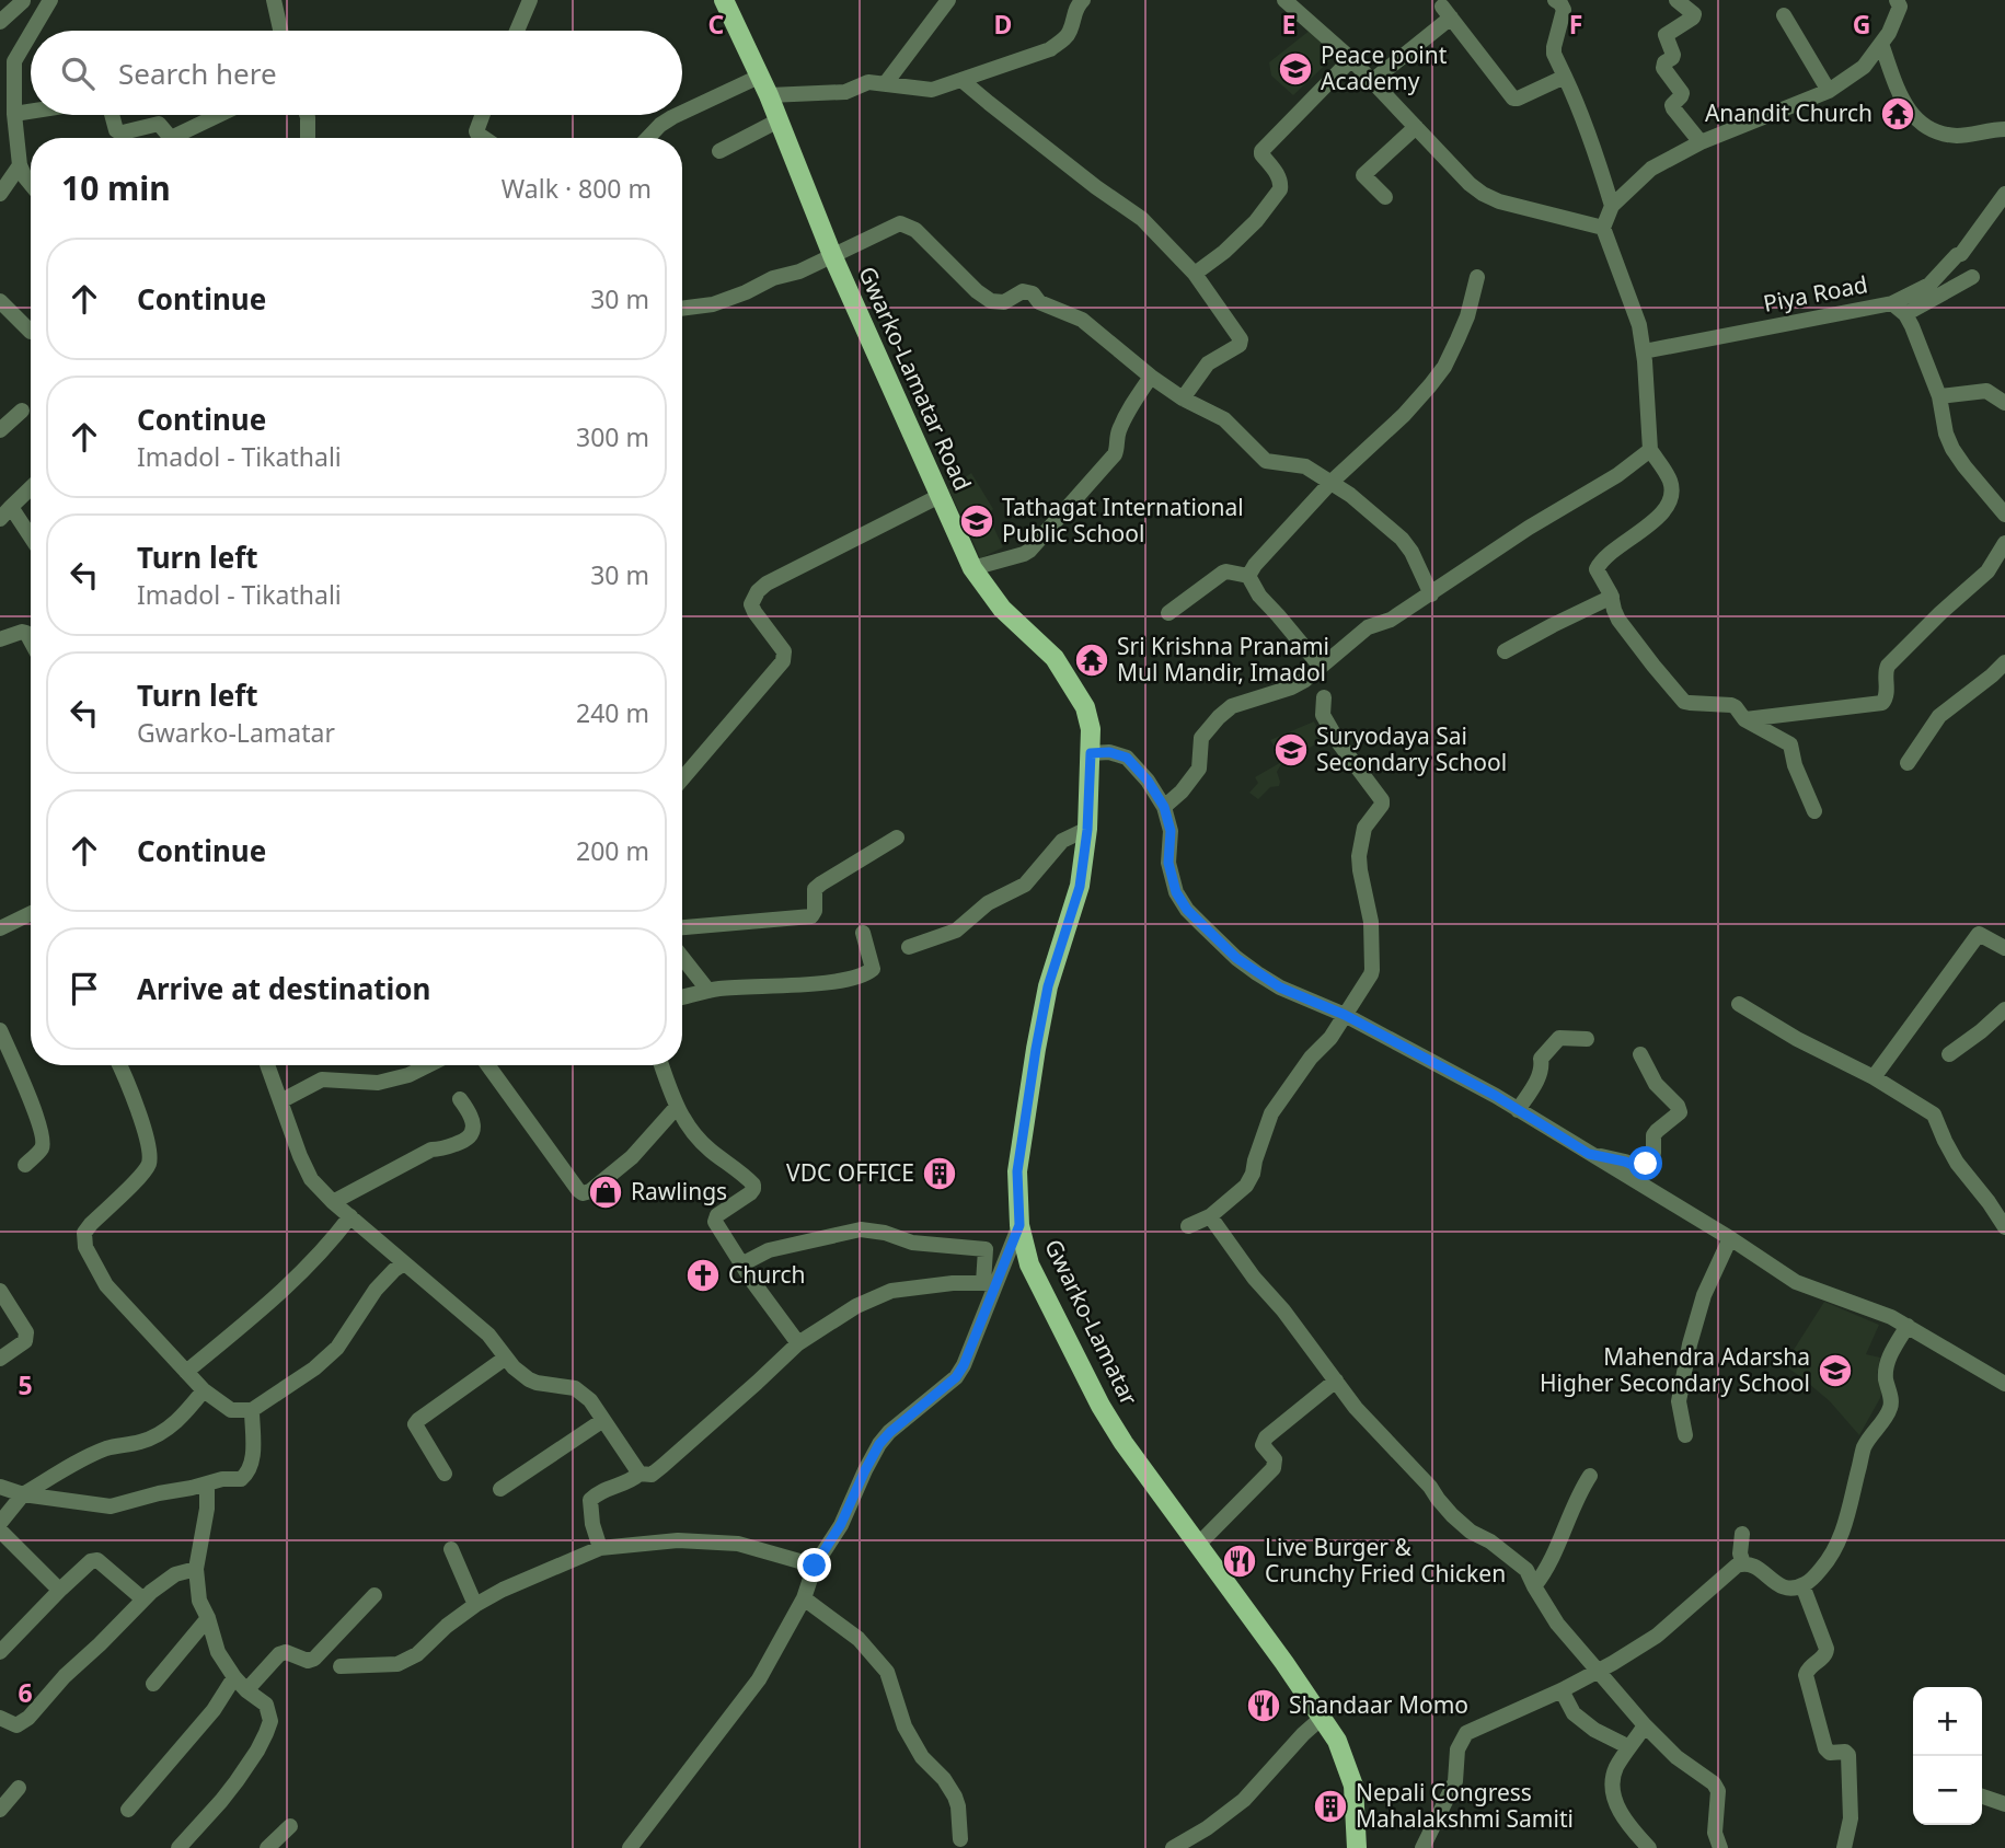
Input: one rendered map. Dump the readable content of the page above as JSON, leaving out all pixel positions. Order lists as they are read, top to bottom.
{
  "streets": {
    "main road": ["Gwarko-Lamatar Road", "Gwarko-Lamatar"],
    "street": ["Piya Road"]
  },
  "crossings": [
    ["Gwarko-Lamatar Road", "Gwarko-Lamatar"]
  ],
  "places": {
    "school or university": [
      "Peace point Academy",
      "Tathagat International Public School",
      "Suryodaya Sai Secondary School",
      "Mahendra Adarsha Higher Secondary School"
    ],
    "temple": ["Anandit Church", "Sri Krishna Pranami Mul Mandir, Imadol"],
    "building": ["VDC OFFICE", "Nepali Congress Mahalakshmi Samiti"],
    "shop": ["Rawlings"],
    "church": ["Church"],
    "restaurant": ["Live Burger & Crunchy Fried Chicken", "Shandaar Momo"]
  },
  "page": {
    "search": "Search here",
    "heading": ["10 min", "Walk · 800 m"],
    "list": [
      ["Continue", "30 m"],
      ["Continue", "Imadol - Tikathali", "300 m"],
      ["Turn left", "Imadol - Tikathali", "30 m"],
      ["Turn left", "Gwarko-Lamatar", "240 m"],
      ["Continue", "200 m"],
      "Arrive at destination"
    ],
    "map_buttons": ["+", "−"]
  },
  "grid": {
    "columns": [
      "C",
      "D",
      "E",
      "F",
      "G"
    ],
    "rows": ["5", "6"]
  }
}
